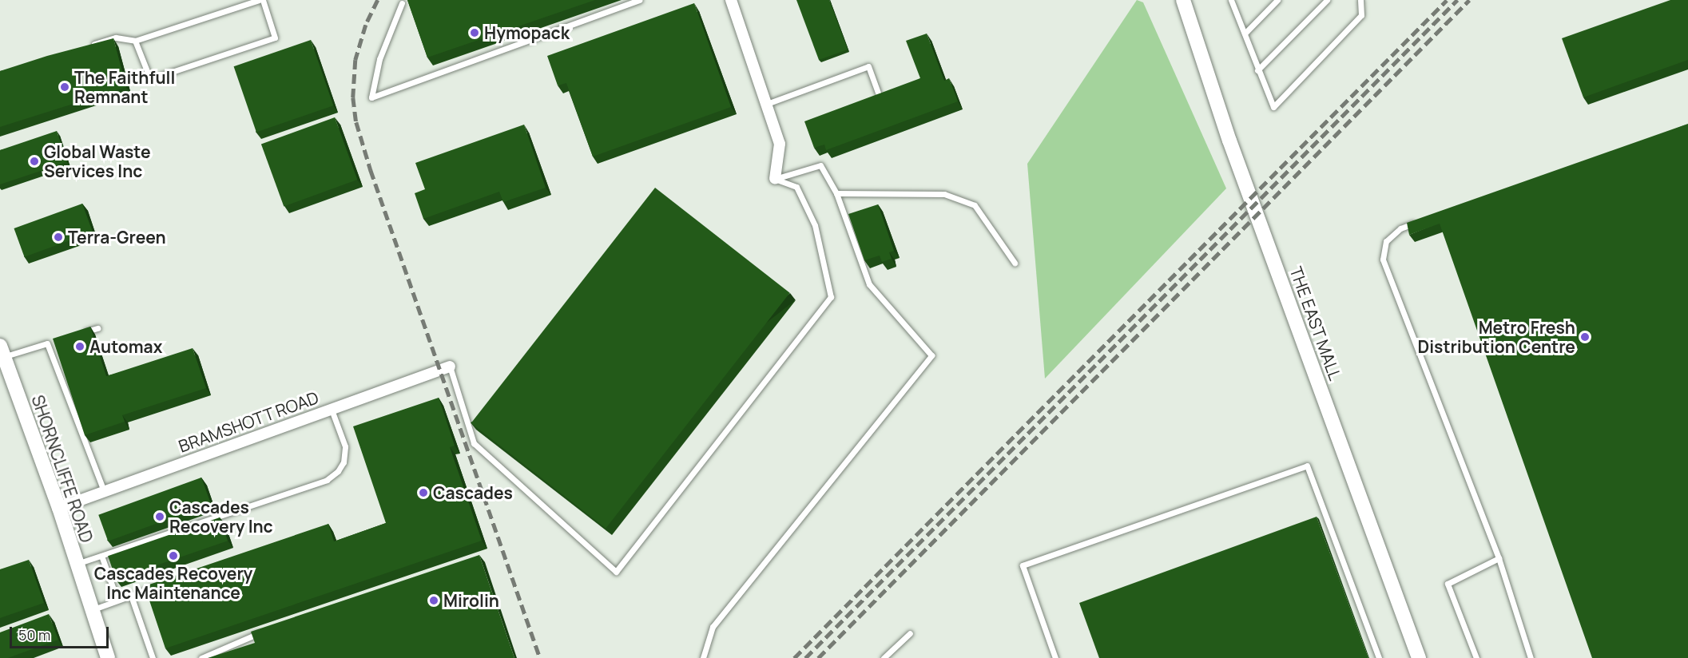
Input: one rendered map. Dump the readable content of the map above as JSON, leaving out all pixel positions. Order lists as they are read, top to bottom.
{
  "streets": {
    "main road": ["THE EAST MALL", "SHORNCLIFFE ROAD"],
    "street": ["BRAMSHOTT ROAD"]
  },
  "crossings": [
    ["BRAMSHOTT ROAD", "SHORNCLIFFE ROAD"]
  ],
  "places": [
    "Hymopack",
    "The Faithfull Remnant",
    "Global Waste Services Inc",
    "Terra-Green",
    "Metro Fresh Distribution Centre",
    "Automax",
    "Cascades",
    "Cascades Recovery Inc",
    "Cascades Recovery Inc Maintenance",
    "Mirolin"
  ],
  "scale_bar": "50 m"
}
